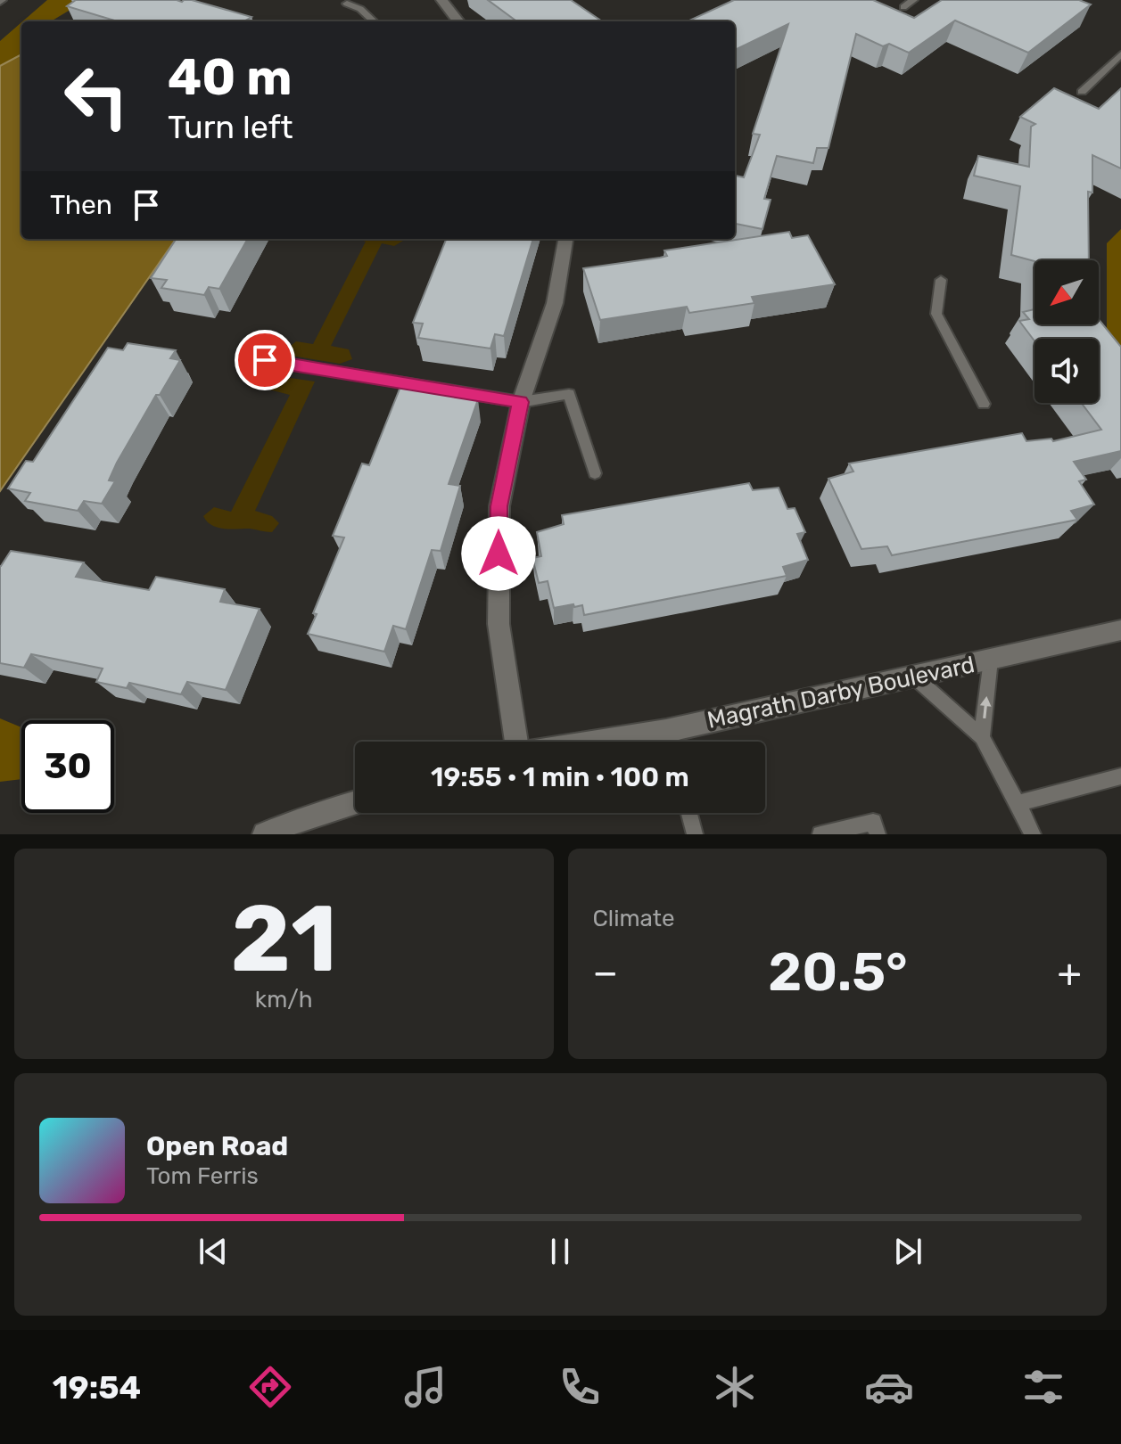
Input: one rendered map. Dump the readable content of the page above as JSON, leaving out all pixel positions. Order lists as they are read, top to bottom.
{
  "streets": {
    "street": ["Magrath Darby Boulevard"]
  },
  "north": "bottom left",
  "page": {
    "turn": ["40 m", "Turn left"],
    "then": "Then",
    "limit": "30",
    "trip": "19:55 · 1 min · 100 m",
    "tile": [
      ["21", "km/h"],
      "Climate"
    ],
    "heat": ["−", "20.5°", "+"],
    "song": ["Open Road", "Tom Ferris"],
    "tabs": "19:54"
  }
}
